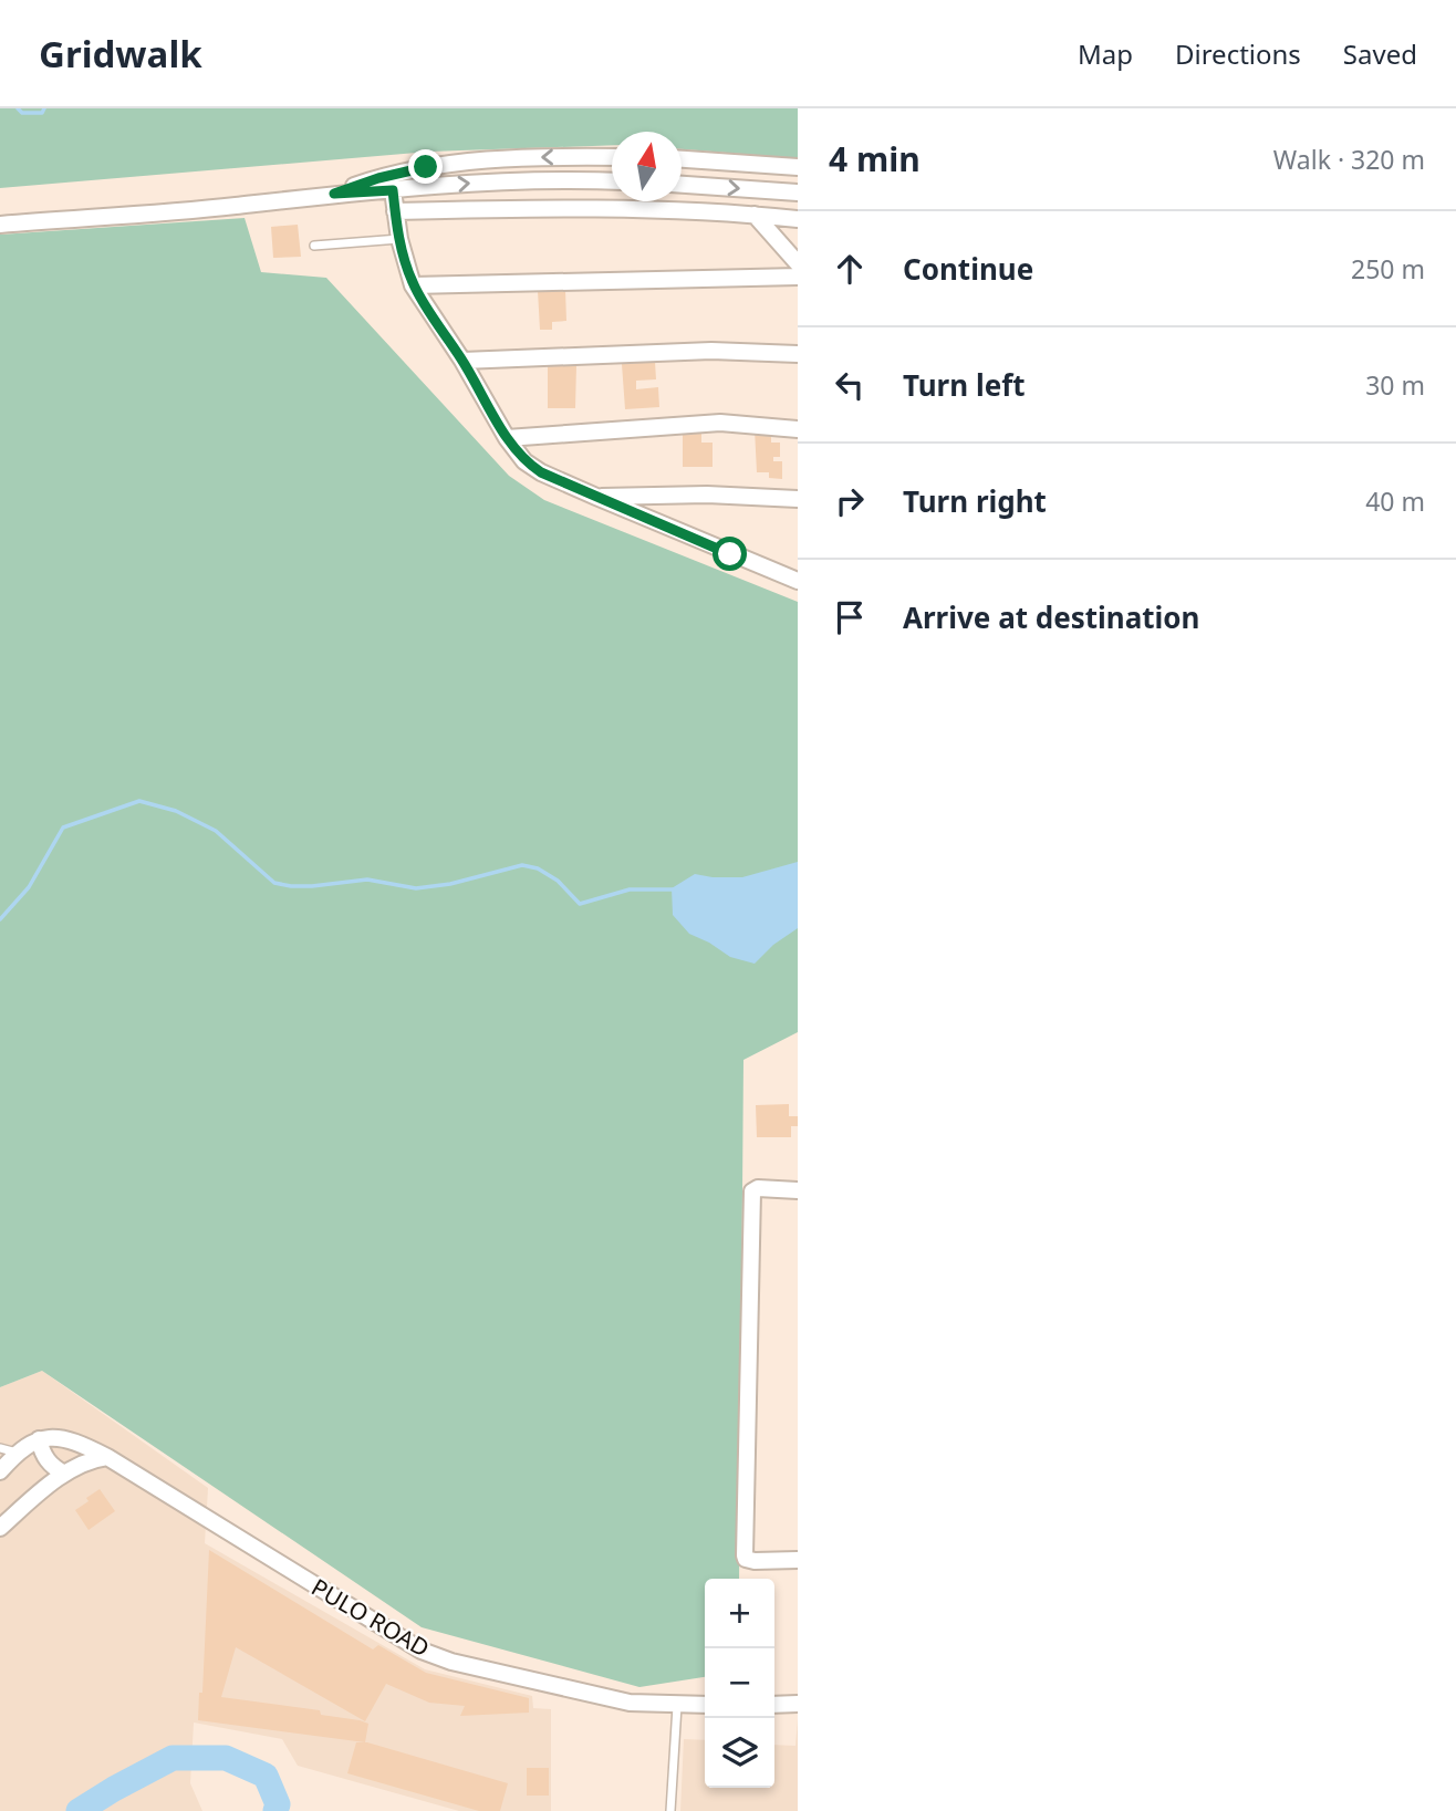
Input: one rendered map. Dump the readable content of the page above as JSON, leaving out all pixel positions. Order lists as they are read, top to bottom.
{
  "streets": {
    "street": ["PULO ROAD"]
  },
  "north": "top",
  "page": {
    "header": "Gridwalk",
    "nav": ["Map", "Directions", "Saved"],
    "heading": ["4 min", "Walk · 320 m"],
    "list": [
      ["Continue", "250 m"],
      ["Turn left", "30 m"],
      ["Turn right", "40 m"],
      "Arrive at destination"
    ],
    "map_buttons": ["+", "−"]
  }
}
